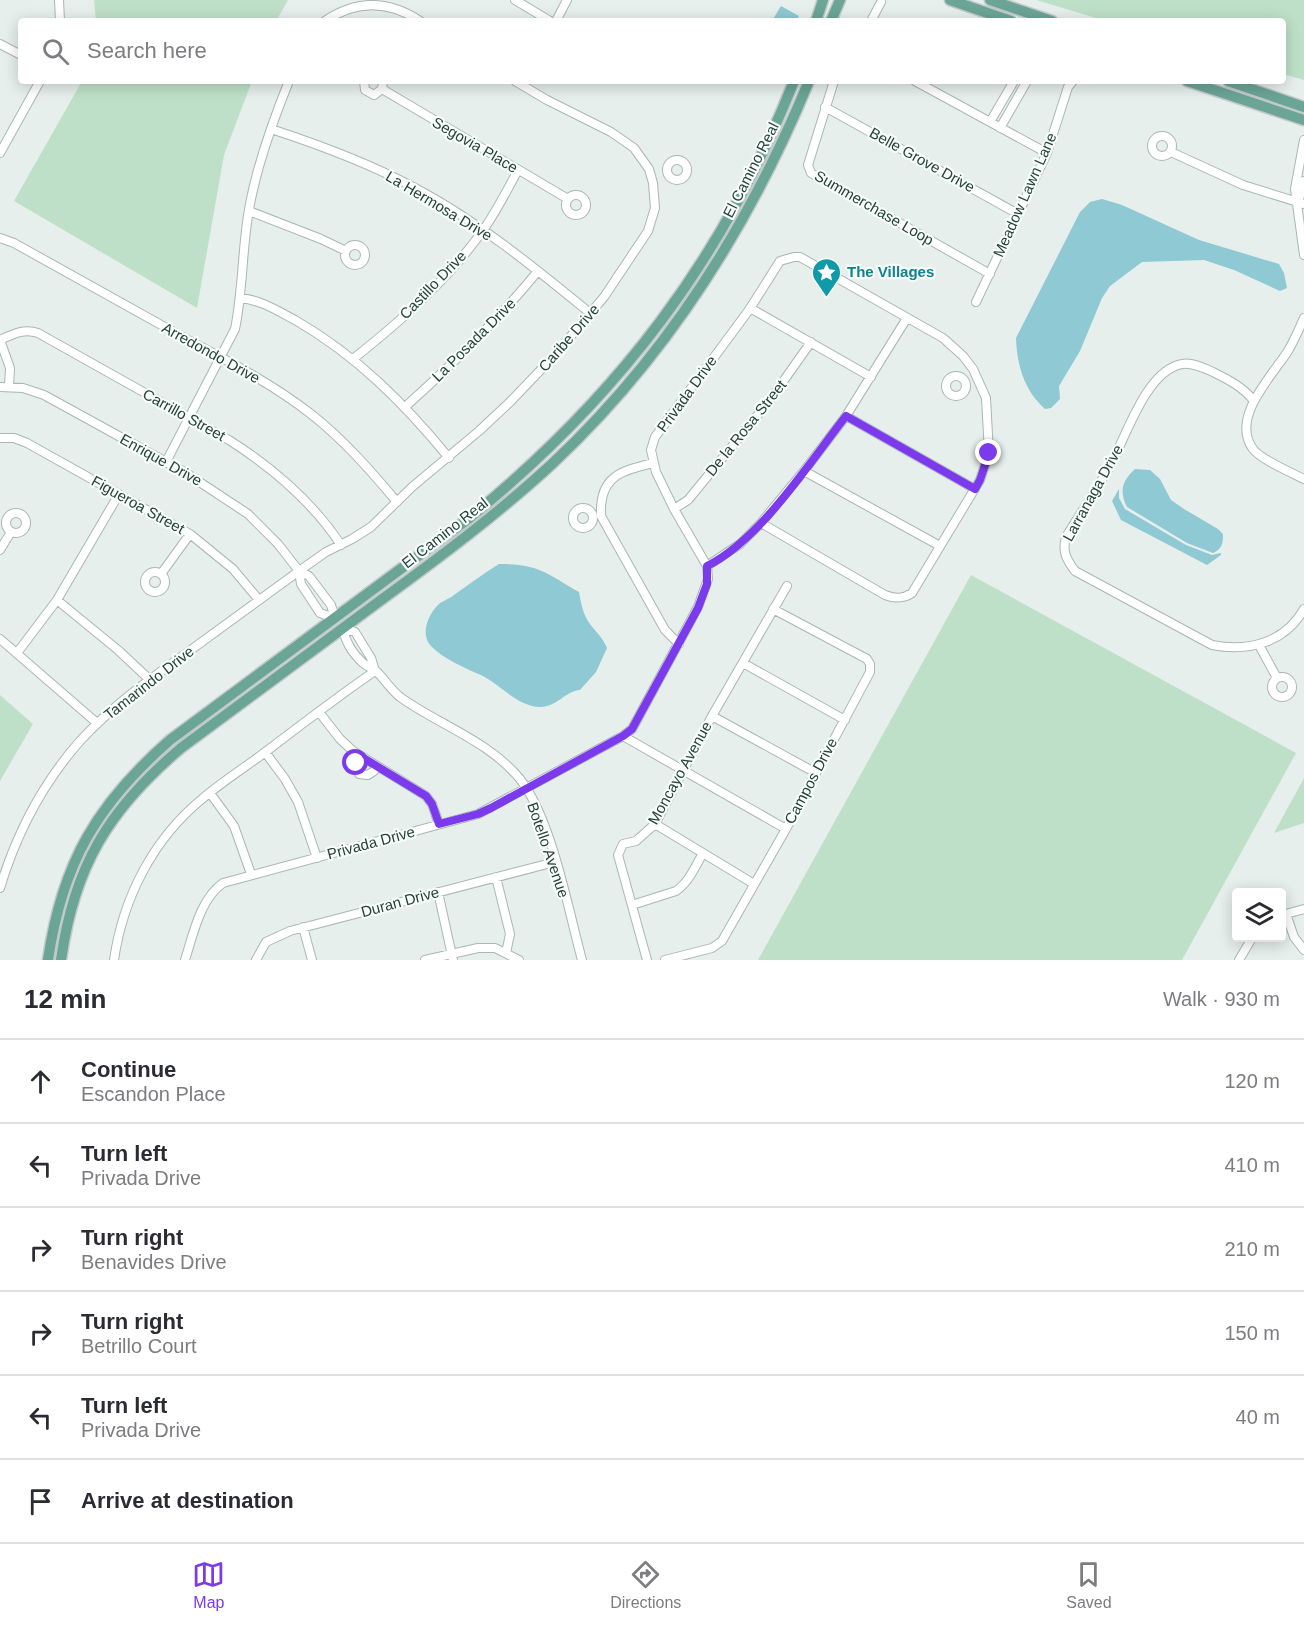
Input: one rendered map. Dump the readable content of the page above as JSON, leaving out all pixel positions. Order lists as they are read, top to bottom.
{
  "streets": {
    "main road": ["El Camino Real"],
    "street": [
      "Segovia Place",
      "Belle Grove Drive",
      "Meadow Lawn Lane",
      "La Hermosa Drive",
      "Summerchase Loop",
      "Castillo Drive",
      "Caribe Drive",
      "La Posada Drive",
      "Arredondo Drive",
      "Privada Drive",
      "Carrillo Street",
      "De la Rosa Street",
      "Enrique Drive",
      "Larranaga Drive",
      "Figueroa Street",
      "Tamarindo Drive",
      "Moncayo Avenue",
      "Campos Drive",
      "Botello Avenue",
      "Duran Drive"
    ]
  },
  "crossings": [
    ["Segovia Place", "Castillo Drive"],
    ["Belle Grove Drive", "Meadow Lawn Lane"],
    ["Belle Grove Drive", "Summerchase Loop"],
    ["El Camino Real", "Enrique Drive"],
    ["El Camino Real", "Botello Avenue"],
    ["Meadow Lawn Lane", "Summerchase Loop"],
    ["La Hermosa Drive", "Castillo Drive"],
    ["La Hermosa Drive", "Caribe Drive"],
    ["La Hermosa Drive", "La Posada Drive"],
    ["Caribe Drive", "Arredondo Drive"],
    ["Caribe Drive", "Carrillo Street"],
    ["Caribe Drive", "Enrique Drive"],
    ["Caribe Drive", "Tamarindo Drive"],
    ["Privada Drive", "Botello Avenue"],
    ["Enrique Drive", "Tamarindo Drive"],
    ["Figueroa Street", "Tamarindo Drive"],
    ["Moncayo Avenue", "Campos Drive"],
    ["Botello Avenue", "Duran Drive"]
  ],
  "places": {
    "place": ["The Villages"]
  },
  "page": {
    "search": "Search here",
    "heading": ["12 min", "Walk · 930 m"],
    "list": [
      ["Continue", "Escandon Place", "120 m"],
      ["Turn left", "Privada Drive", "410 m"],
      ["Turn right", "Benavides Drive", "210 m"],
      ["Turn right", "Betrillo Court", "150 m"],
      ["Turn left", "Privada Drive", "40 m"],
      "Arrive at destination"
    ],
    "nav": ["Map", "Directions", "Saved"]
  }
}
